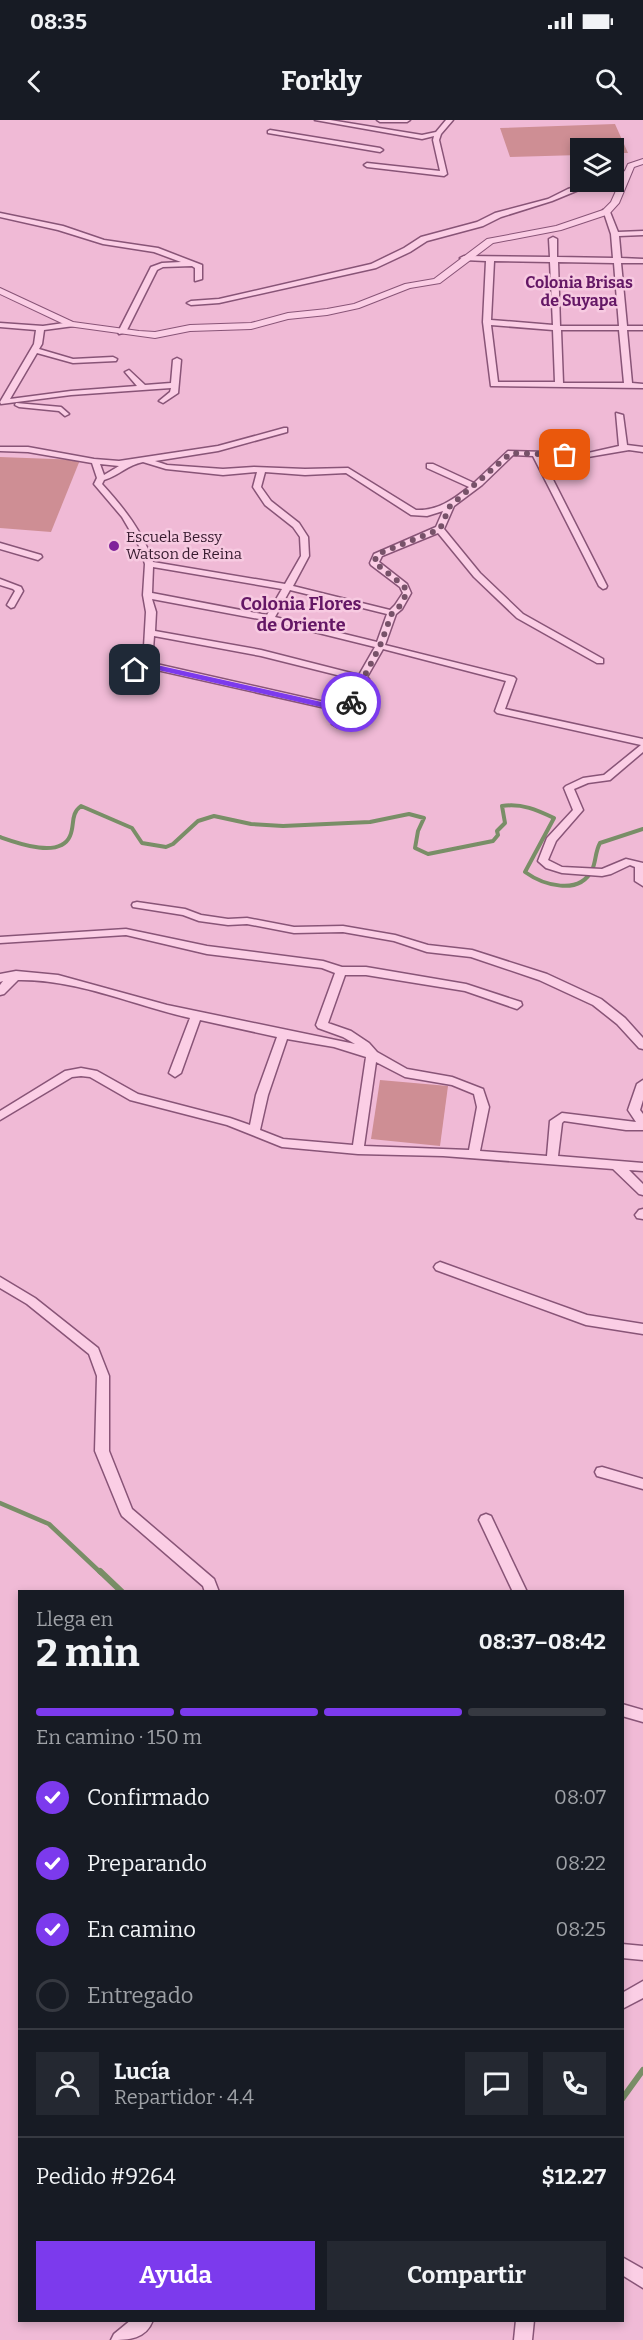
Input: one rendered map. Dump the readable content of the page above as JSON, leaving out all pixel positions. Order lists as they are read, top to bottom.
{
  "districts": ["Colonia Brisas de Suyapa", "Colonia Flores de Oriente"],
  "places": ["Escuela Bessy Watson de Reina"],
  "page": {
    "status": "08:35",
    "header": "Forkly",
    "heading": ["2 min", "Llega en", "08:37–08:42"],
    "panel": [
      "Lucía",
      "Repartidor · 4.4",
      "Pedido #9264",
      "$12.27"
    ],
    "bar": "En camino · 150 m",
    "list": [
      ["Confirmado", "08:07"],
      ["Preparando", "08:22"],
      ["En camino", "08:25"],
      "Entregado"
    ],
    "buttons": ["Ayuda", "Compartir"]
  }
}
